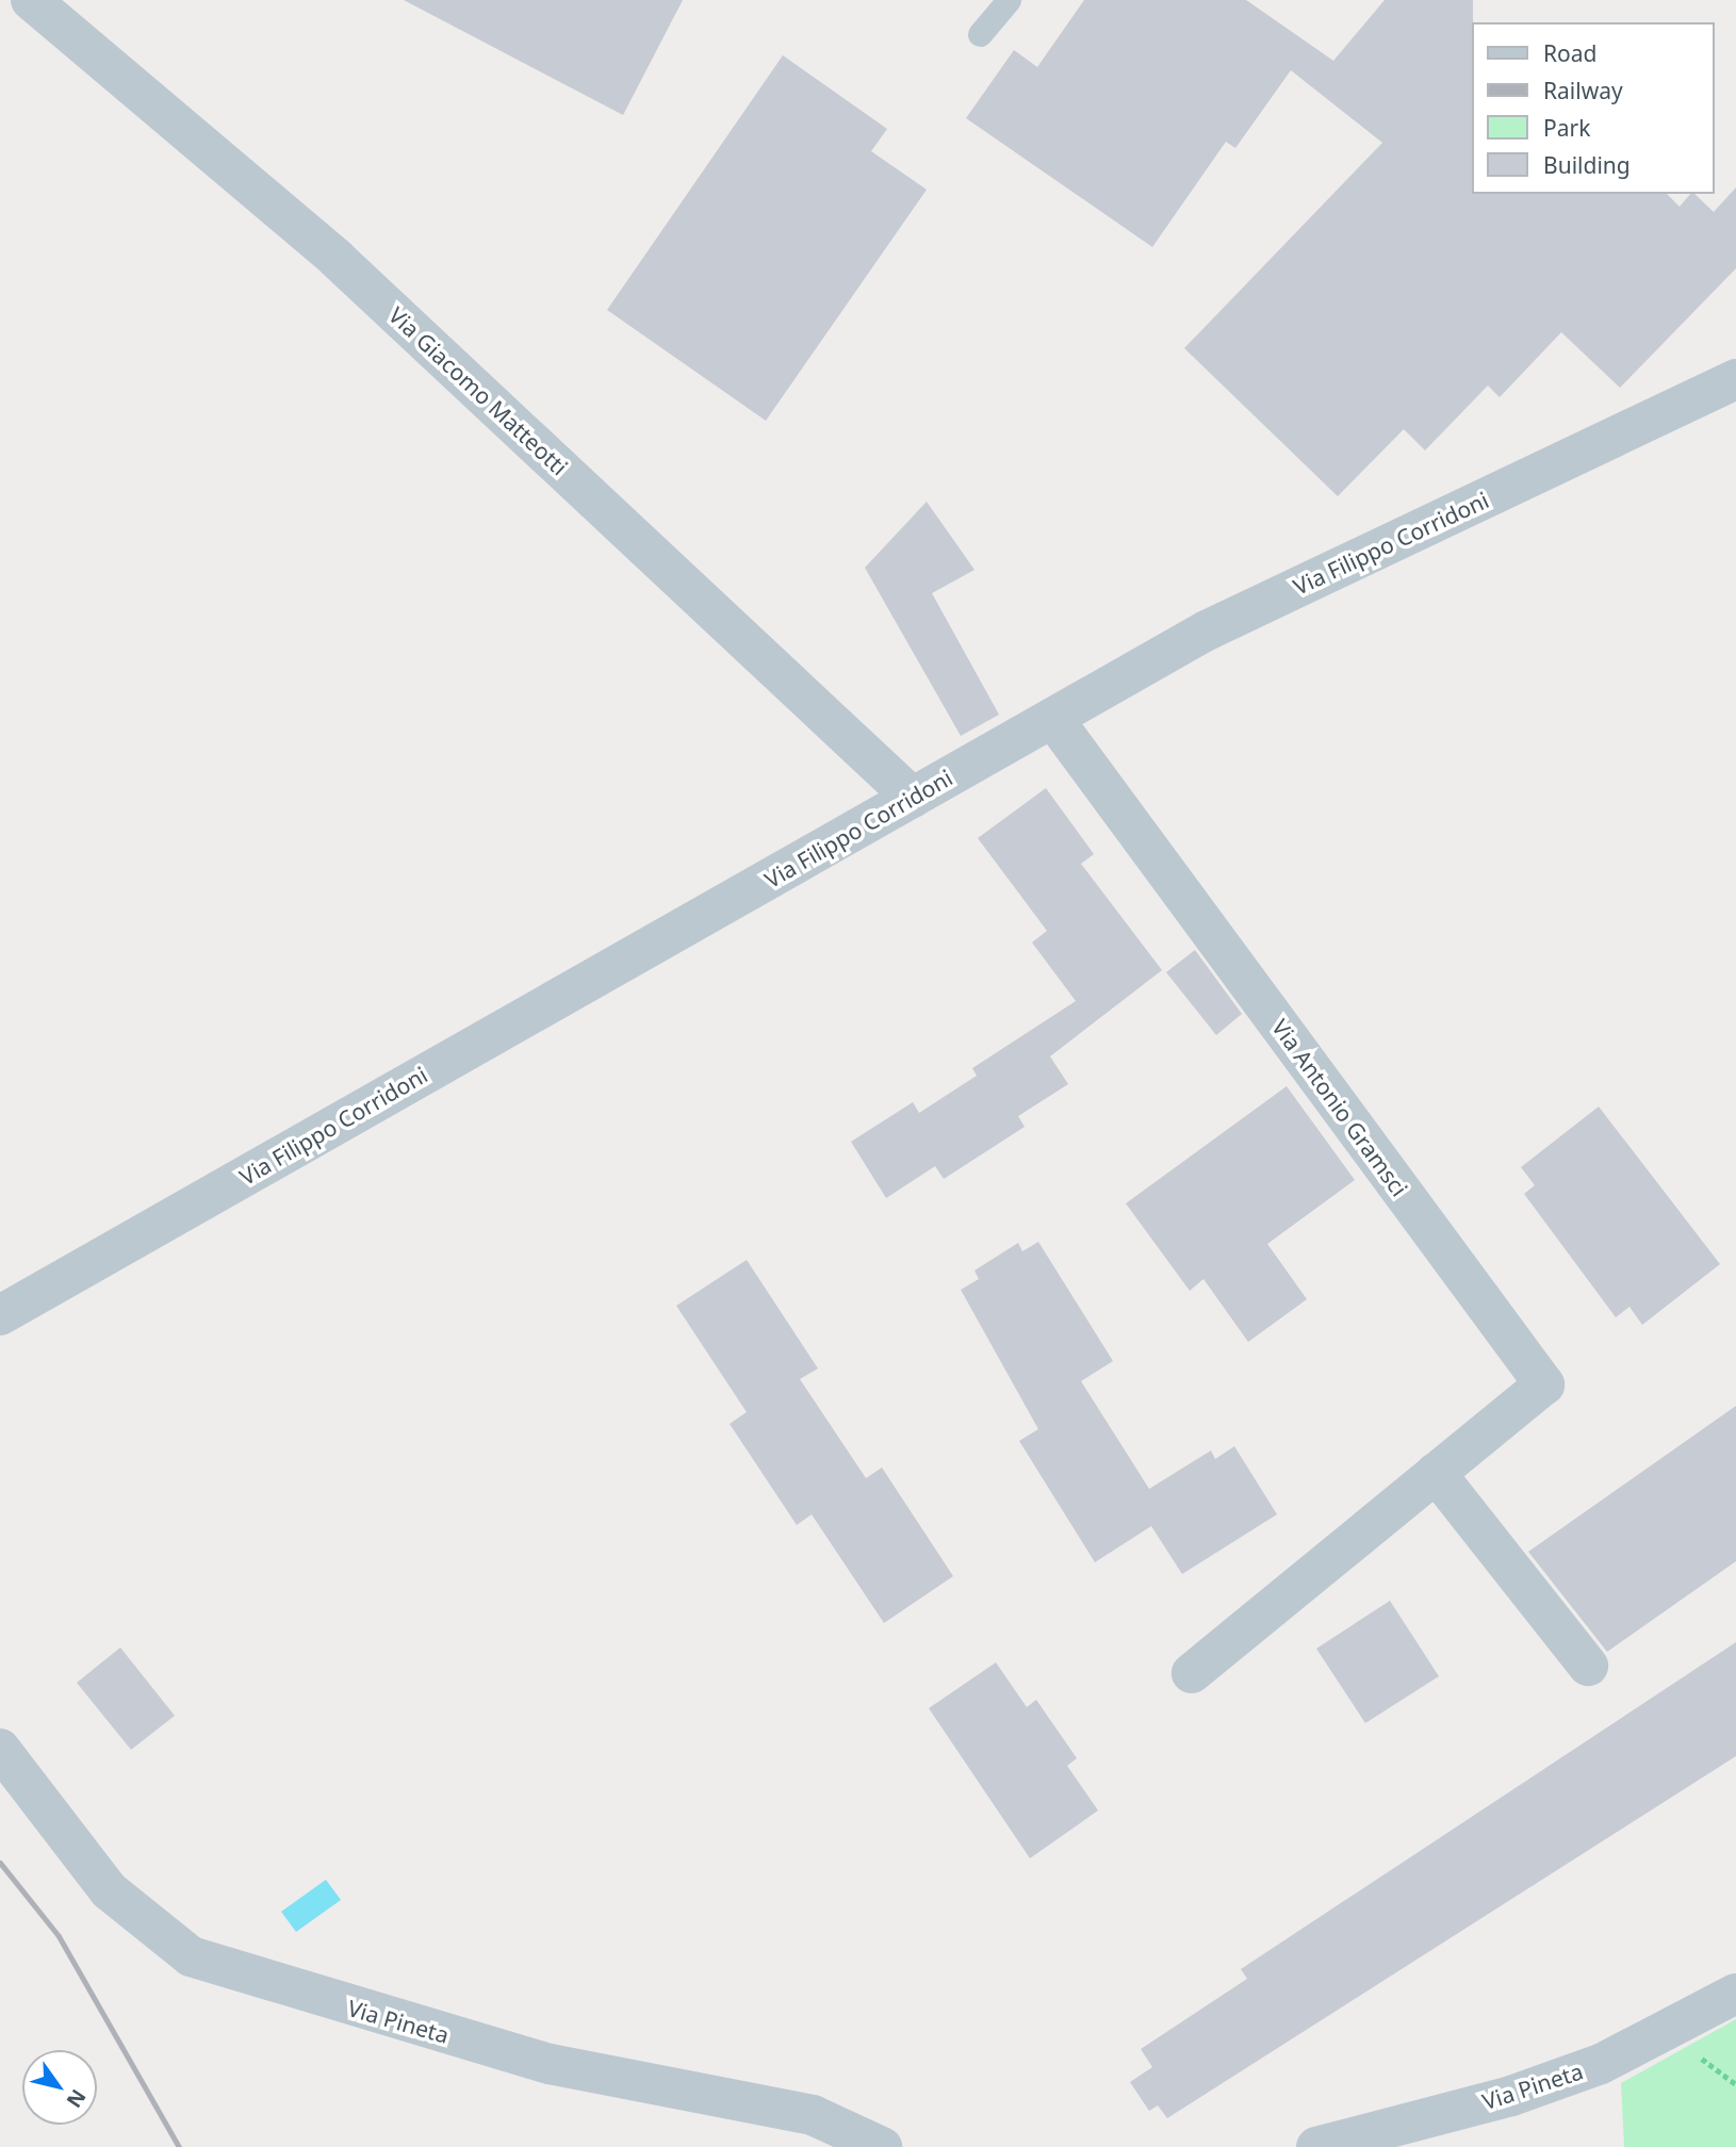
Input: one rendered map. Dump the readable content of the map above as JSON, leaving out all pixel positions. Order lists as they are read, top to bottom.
{
  "streets": {
    "street": [
      "Via Giacomo Matteotti",
      "Via Filippo Corridoni",
      "Via Antonio Gramsci",
      "Via Pineta"
    ]
  },
  "crossings": [
    ["Via Giacomo Matteotti", "Via Filippo Corridoni"],
    ["Via Filippo Corridoni", "Via Antonio Gramsci"]
  ],
  "legend": [
    "Road",
    "Railway",
    "Park",
    "Building"
  ],
  "north": "bottom right"
}
